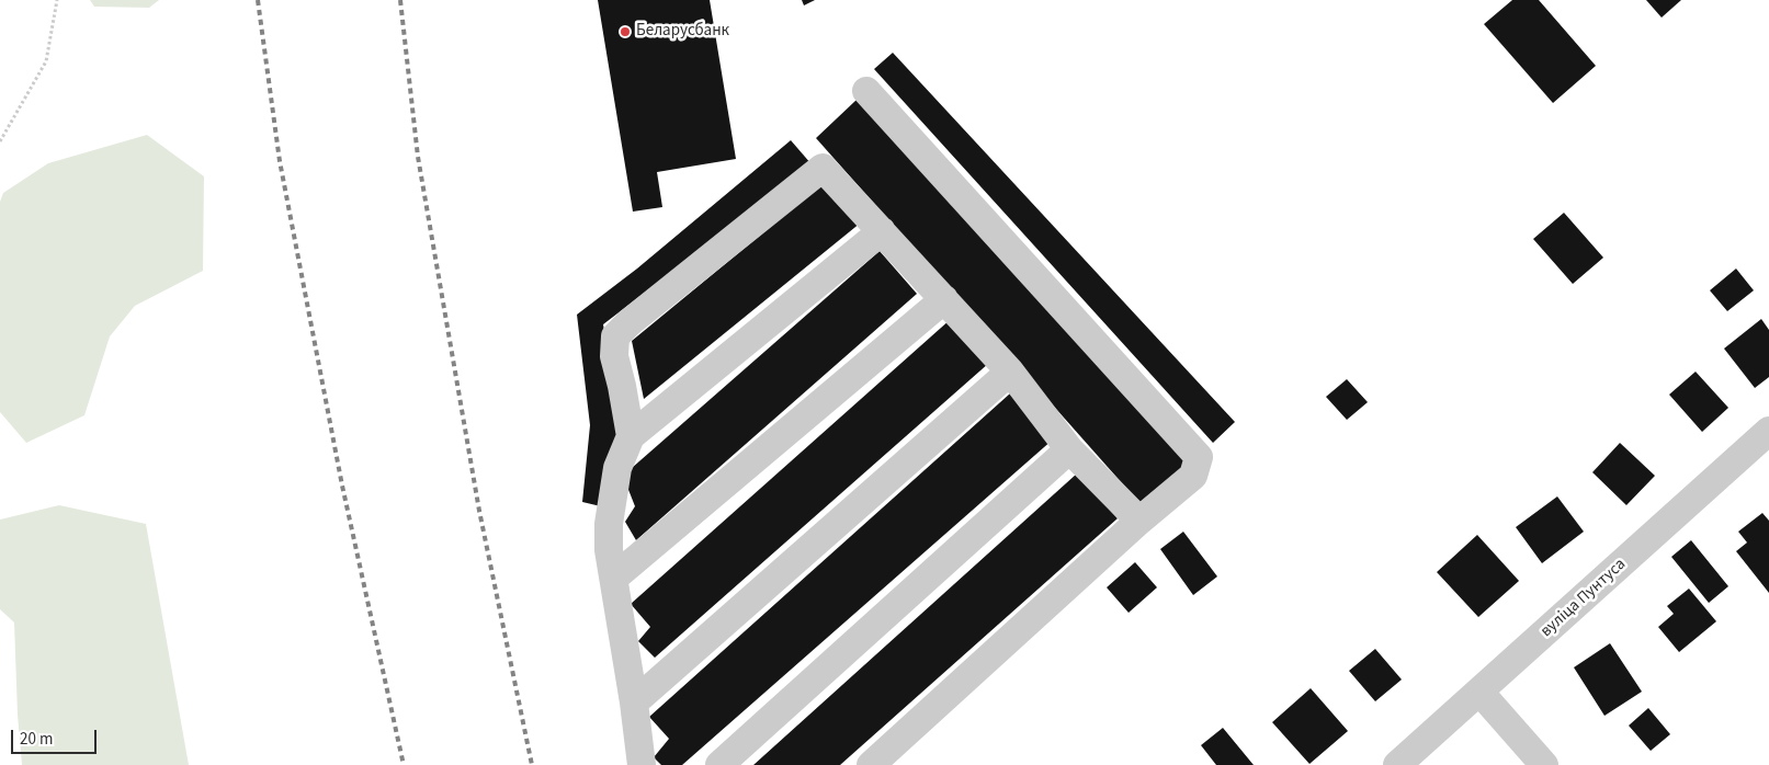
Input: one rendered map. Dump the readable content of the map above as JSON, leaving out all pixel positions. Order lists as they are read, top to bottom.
{
  "streets": {
    "street": ["вуліца Пунтуса"]
  },
  "places": ["Беларусбанк"],
  "scale_bar": "20 m"
}
